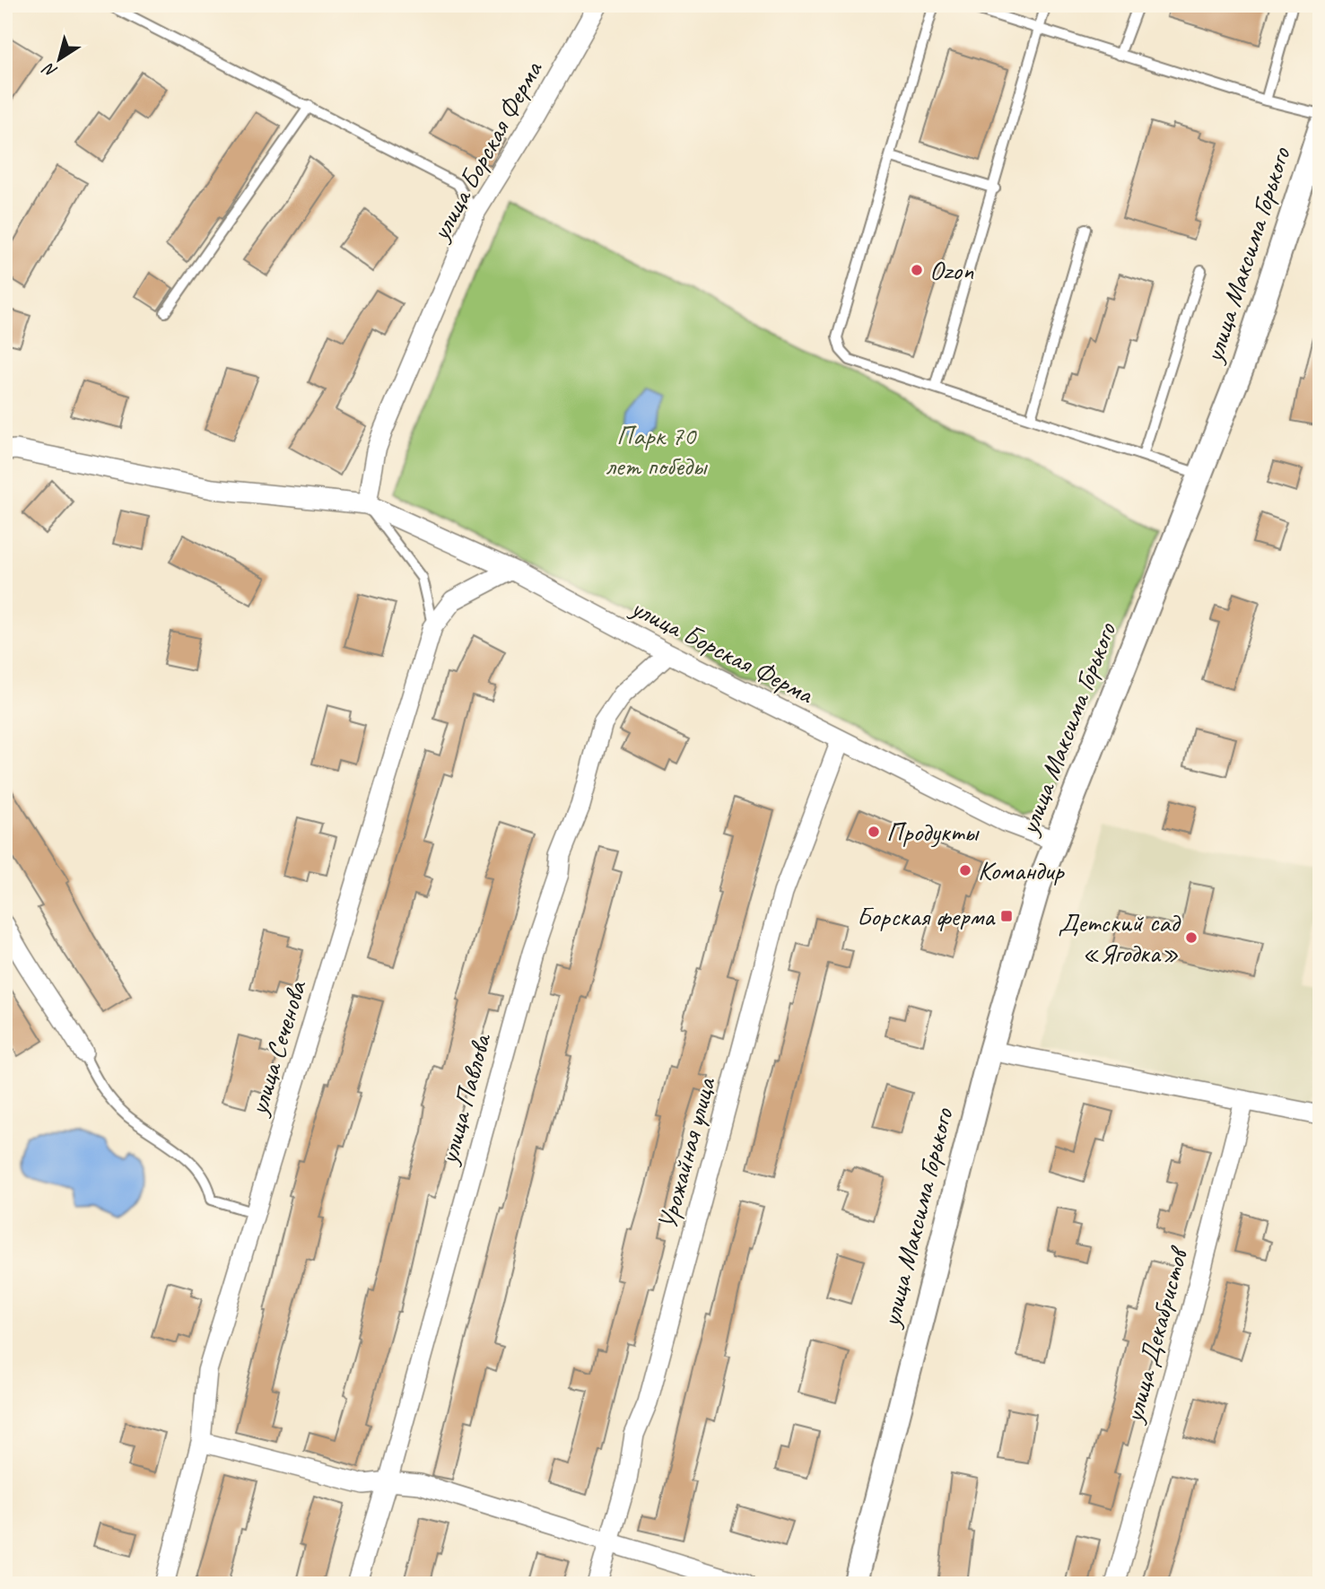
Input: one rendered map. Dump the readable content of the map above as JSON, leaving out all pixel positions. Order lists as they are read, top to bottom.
{
  "streets": {
    "street": [
      "улица Борская Ферма",
      "улица Максима Горького",
      "улица Сеченова",
      "улица Павлова",
      "Урожайная улица",
      "улица Декабристов"
    ]
  },
  "crossings": [
    ["улица Борская Ферма", "улица Максима Горького"],
    ["улица Борская Ферма", "улица Сеченова"],
    ["улица Борская Ферма", "улица Павлова"],
    ["улица Борская Ферма", "Урожайная улица"]
  ],
  "parks": ["Парк 70 лет победы"],
  "places": {
    "other": [
      "Ozon",
      "Продукты",
      "Командир",
      "Детский сад «Ягодка»"
    ],
    "transit": ["Борская ферма"]
  },
  "north": "bottom left"
}
